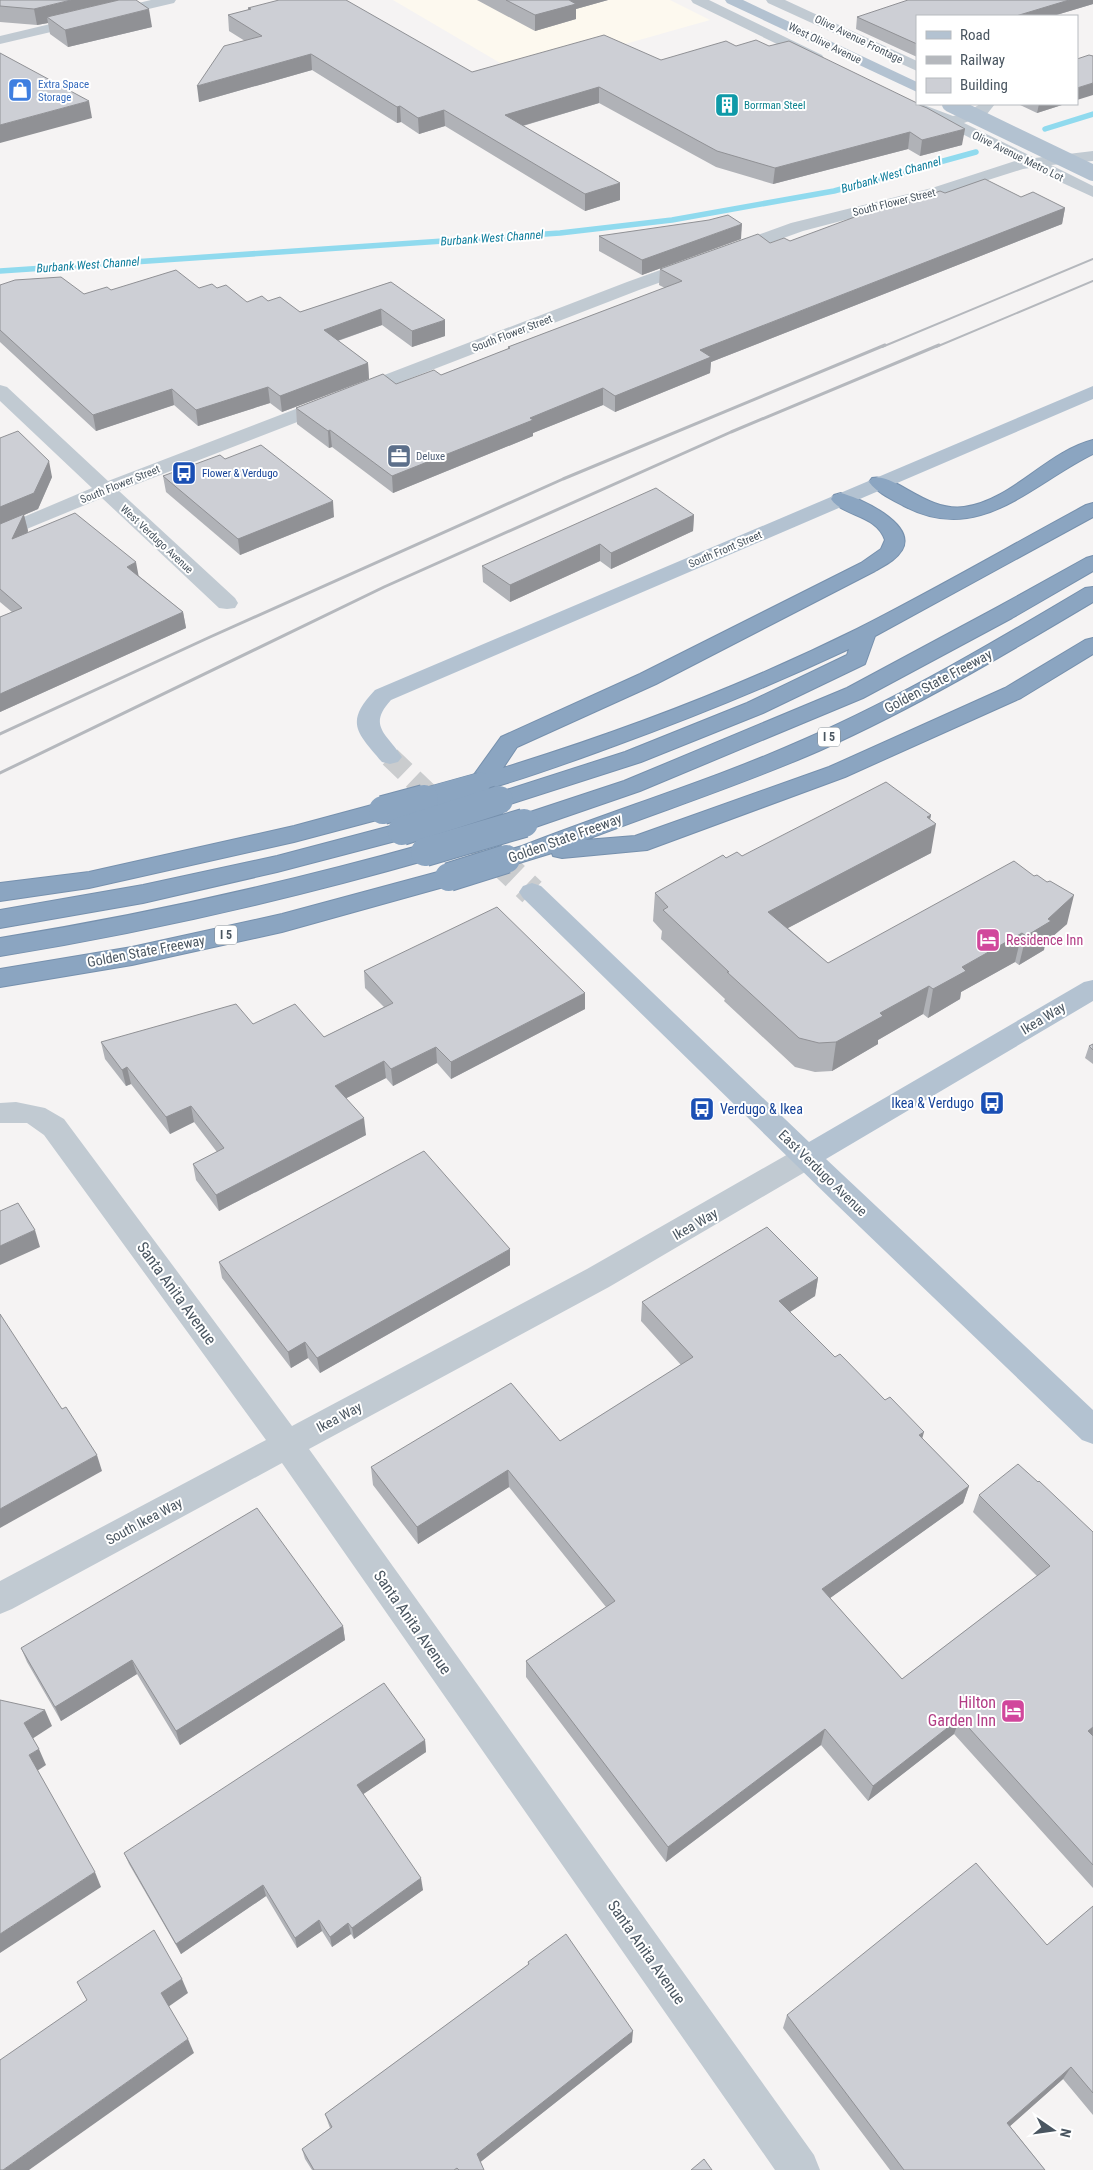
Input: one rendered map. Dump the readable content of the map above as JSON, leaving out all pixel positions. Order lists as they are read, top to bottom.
{
  "streets": {
    "highway": ["Golden State Freeway", "I 5"],
    "main road": [
      "West Olive Avenue",
      "South Front Street",
      "Ikea Way",
      "East Verdugo Avenue"
    ],
    "street": [
      "Olive Avenue Frontage",
      "Olive Avenue Metro Lot",
      "South Flower Street",
      "West Verdugo Avenue",
      "Santa Anita Avenue",
      "South Ikea Way"
    ]
  },
  "crossings": [
    ["Olive Avenue Metro Lot", "South Flower Street"],
    ["South Flower Street", "West Verdugo Avenue"],
    ["Ikea Way", "East Verdugo Avenue"],
    ["Ikea Way", "Santa Anita Avenue"],
    ["Ikea Way", "South Ikea Way"],
    ["Santa Anita Avenue", "South Ikea Way"]
  ],
  "water": ["Burbank West Channel"],
  "places": {
    "shop": ["Extra Space Storage"],
    "building": ["Borrman Steel"],
    "office": ["Deluxe"],
    "bus stop": ["Flower & Verdugo", "Ikea & Verdugo", "Verdugo & Ikea"],
    "hotel": ["Residence Inn", "Hilton Garden Inn"]
  },
  "legend": ["Road", "Railway", "Building"],
  "north": "right"
}
